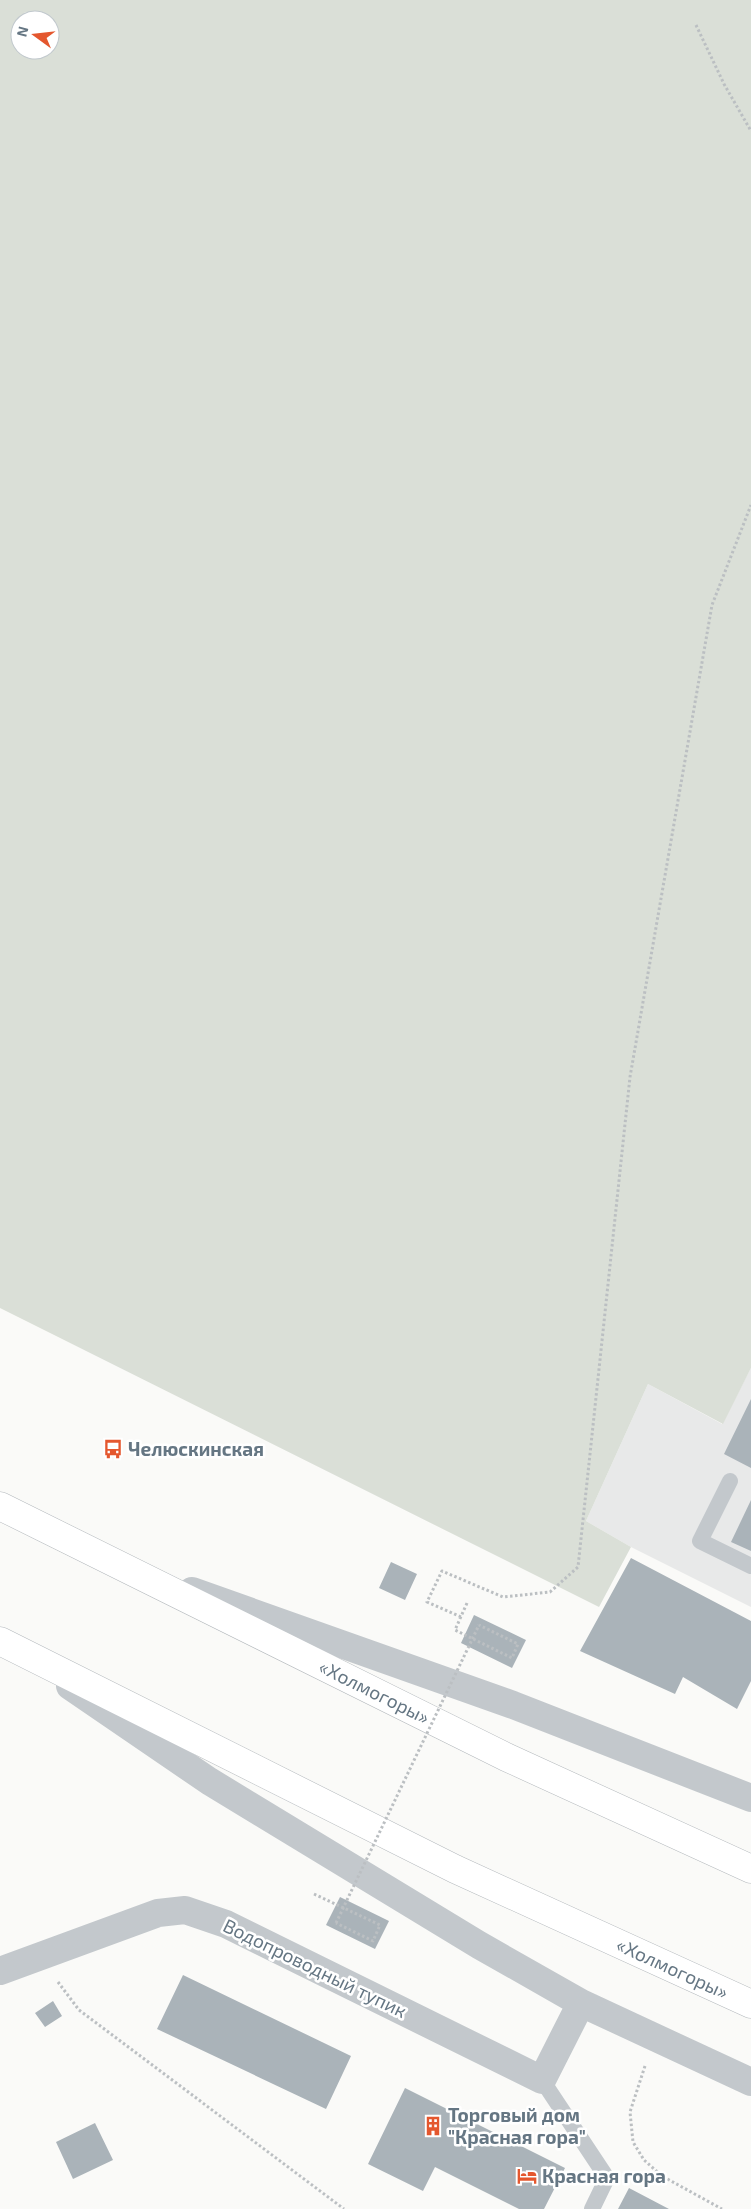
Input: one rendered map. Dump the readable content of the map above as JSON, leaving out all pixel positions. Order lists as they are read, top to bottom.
{
  "streets": {
    "highway": ["«Холмогоры»"],
    "street": ["Водопроводный тупик"]
  },
  "places": {
    "bus stop": ["Челюскинская"],
    "building": ["Торговый дом \"Красная гора\""],
    "hotel": ["Красная гора"]
  },
  "north": "left"
}
